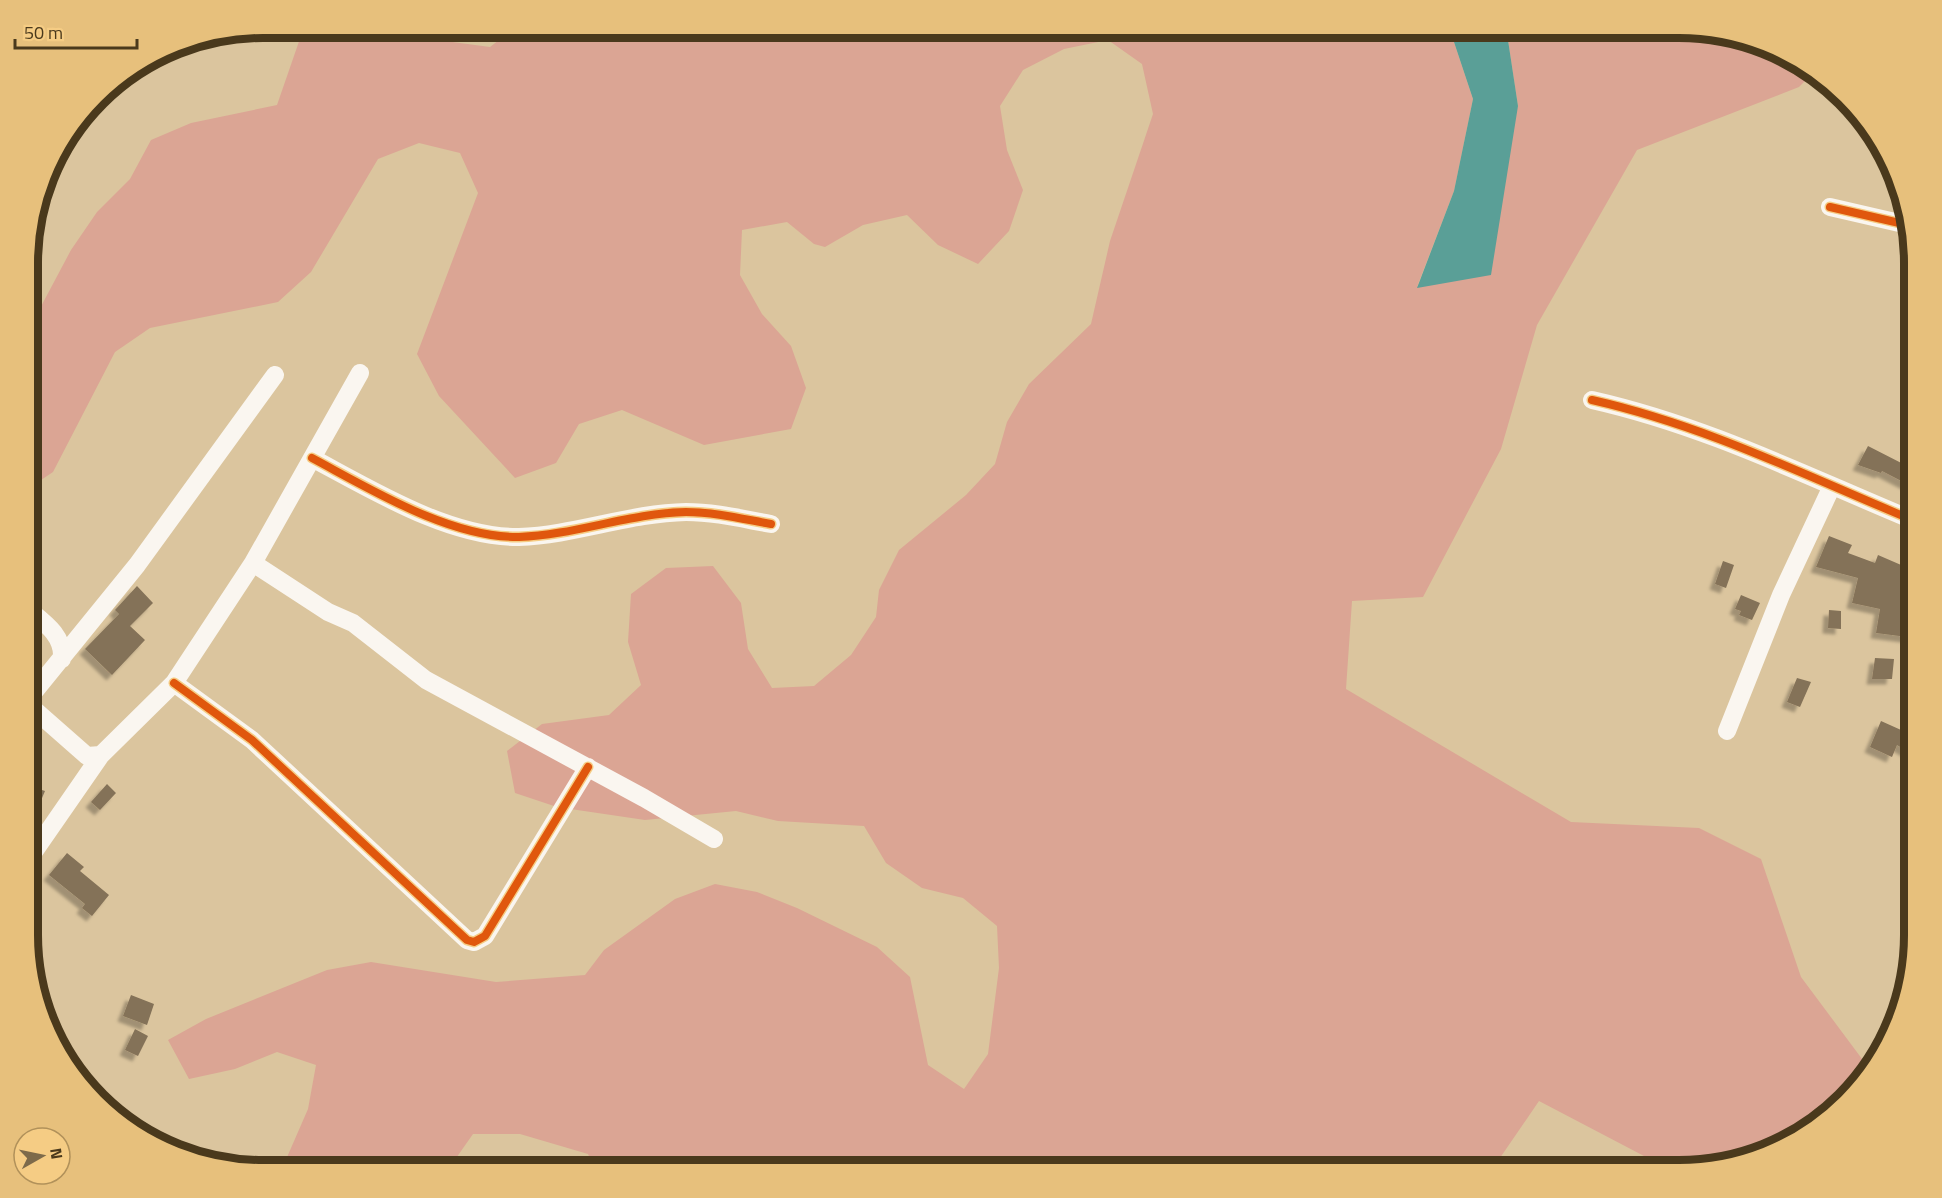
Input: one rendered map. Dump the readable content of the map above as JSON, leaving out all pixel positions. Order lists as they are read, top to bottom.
{
  "scale_bar": "50 m",
  "north": "right"
}
